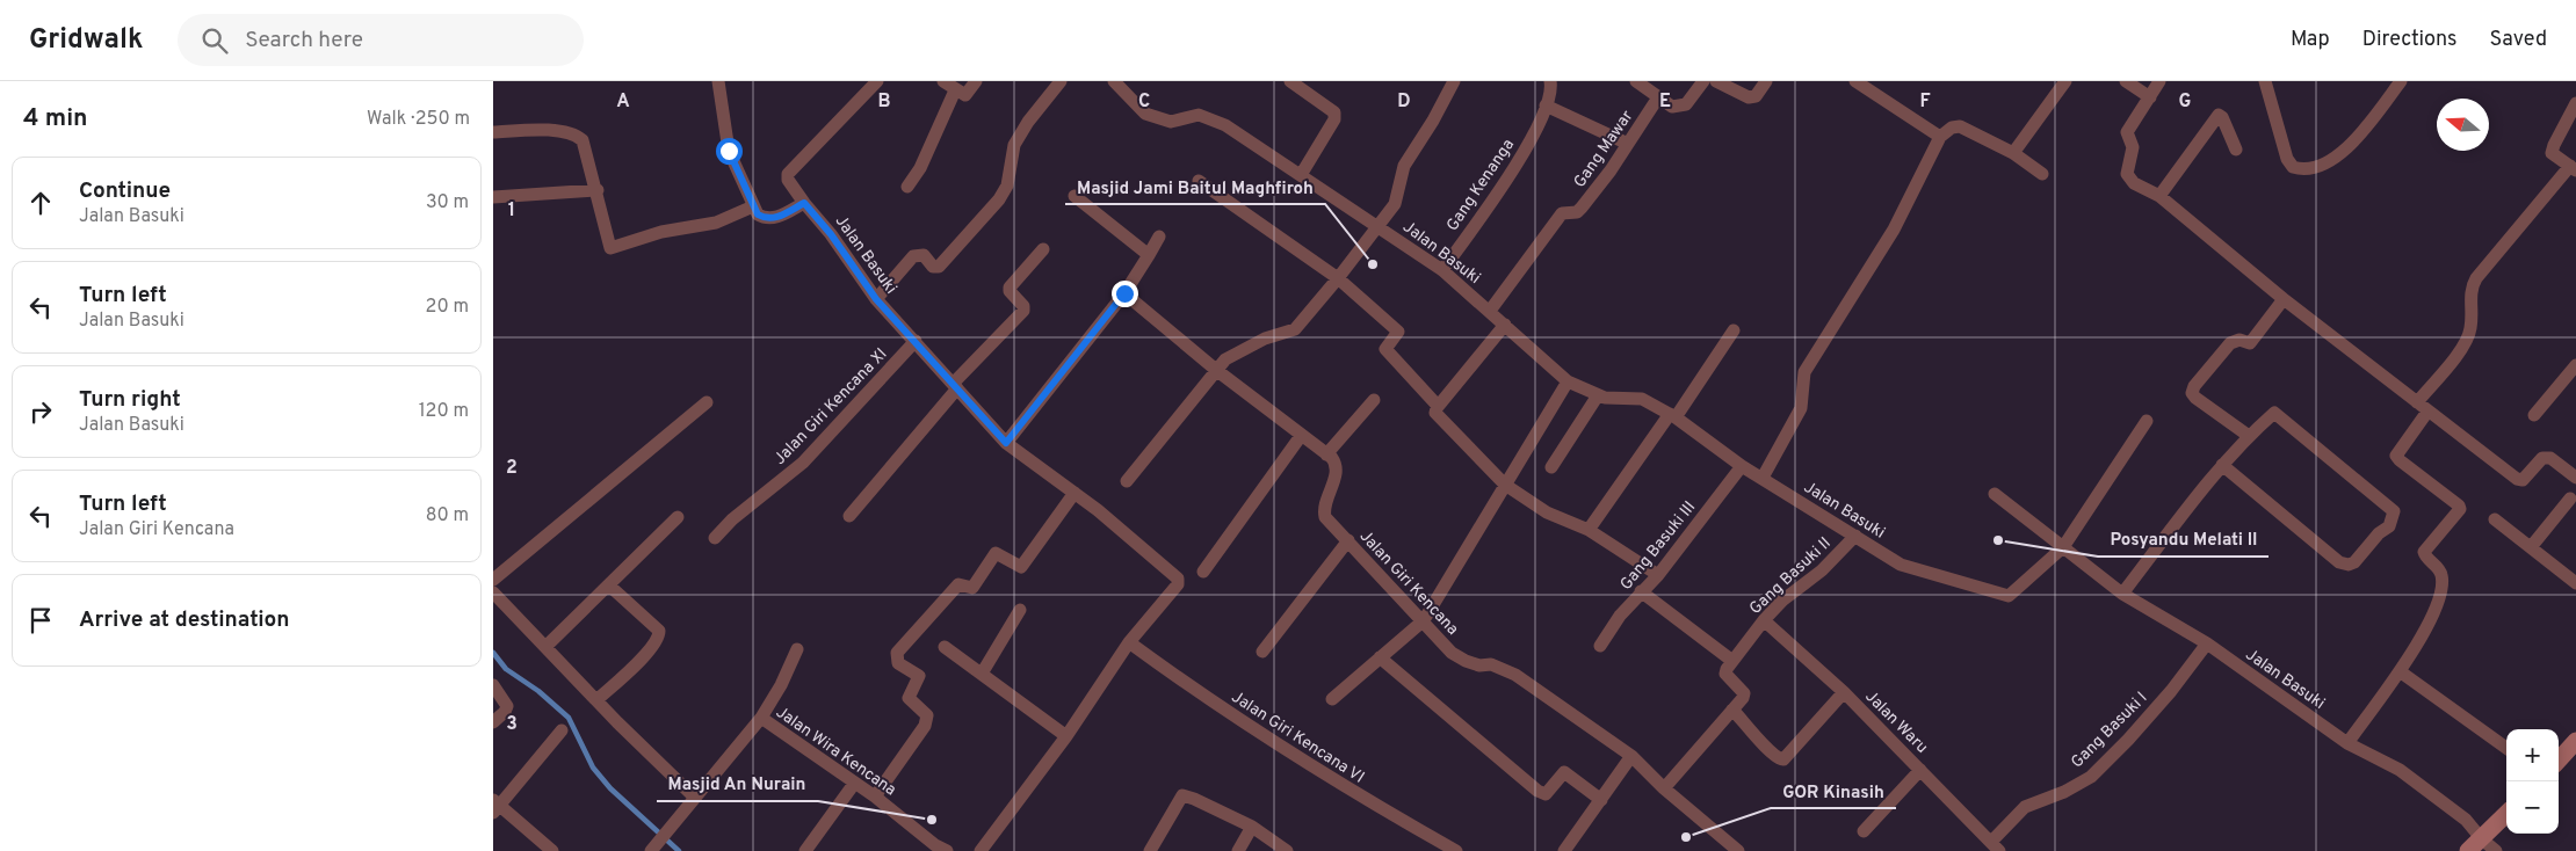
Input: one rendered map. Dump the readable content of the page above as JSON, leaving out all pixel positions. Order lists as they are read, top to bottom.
{
  "streets": {
    "street": [
      "Gang Mawar",
      "Gang Kenanga",
      "Jalan Basuki",
      "Jalan Giri Kencana XI",
      "Gang Basuki III",
      "Gang Basuki II",
      "Jalan Giri Kencana",
      "Jalan Waru",
      "Gang Basuki I",
      "Jalan Giri Kencana VI",
      "Jalan Wira Kencana"
    ]
  },
  "crossings": [
    ["Gang Mawar", "Jalan Basuki"],
    ["Gang Kenanga", "Jalan Basuki"],
    ["Jalan Basuki", "Jalan Giri Kencana XI"],
    ["Jalan Basuki", "Gang Basuki III"],
    ["Jalan Basuki", "Gang Basuki II"],
    ["Jalan Basuki", "Gang Basuki I"],
    ["Jalan Basuki", "Jalan Giri Kencana VI"],
    ["Gang Basuki II", "Jalan Waru"],
    ["Jalan Waru", "Gang Basuki I"]
  ],
  "places": [
    "Masjid Jami Baitul Maghfiroh",
    "Posyandu Melati II",
    "Masjid An Nurain",
    "GOR Kinasih"
  ],
  "north": "left",
  "page": {
    "header": "Gridwalk",
    "search": "Search here",
    "nav": ["Map", "Directions", "Saved"],
    "heading": ["4 min", "Walk · 250 m"],
    "list": [
      ["Continue", "Jalan Basuki", "30 m"],
      ["Turn left", "Jalan Basuki", "20 m"],
      ["Turn right", "Jalan Basuki", "120 m"],
      ["Turn left", "Jalan Giri Kencana", "80 m"],
      "Arrive at destination"
    ],
    "map_buttons": ["+", "−"]
  },
  "grid": {
    "columns": [
      "A",
      "B",
      "C",
      "D",
      "E",
      "F",
      "G"
    ],
    "rows": ["1", "2", "3"]
  }
}
